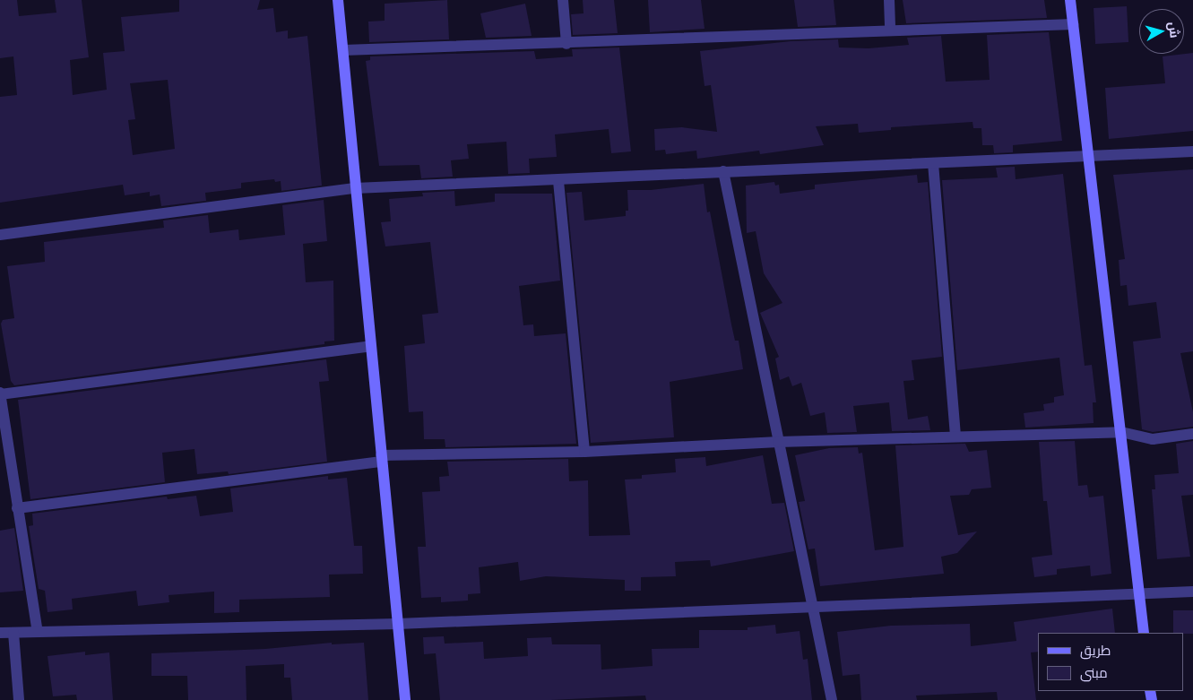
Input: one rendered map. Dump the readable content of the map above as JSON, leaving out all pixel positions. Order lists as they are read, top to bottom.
{
  "legend": ["طريق", "مبنى"],
  "north": "right"
}
